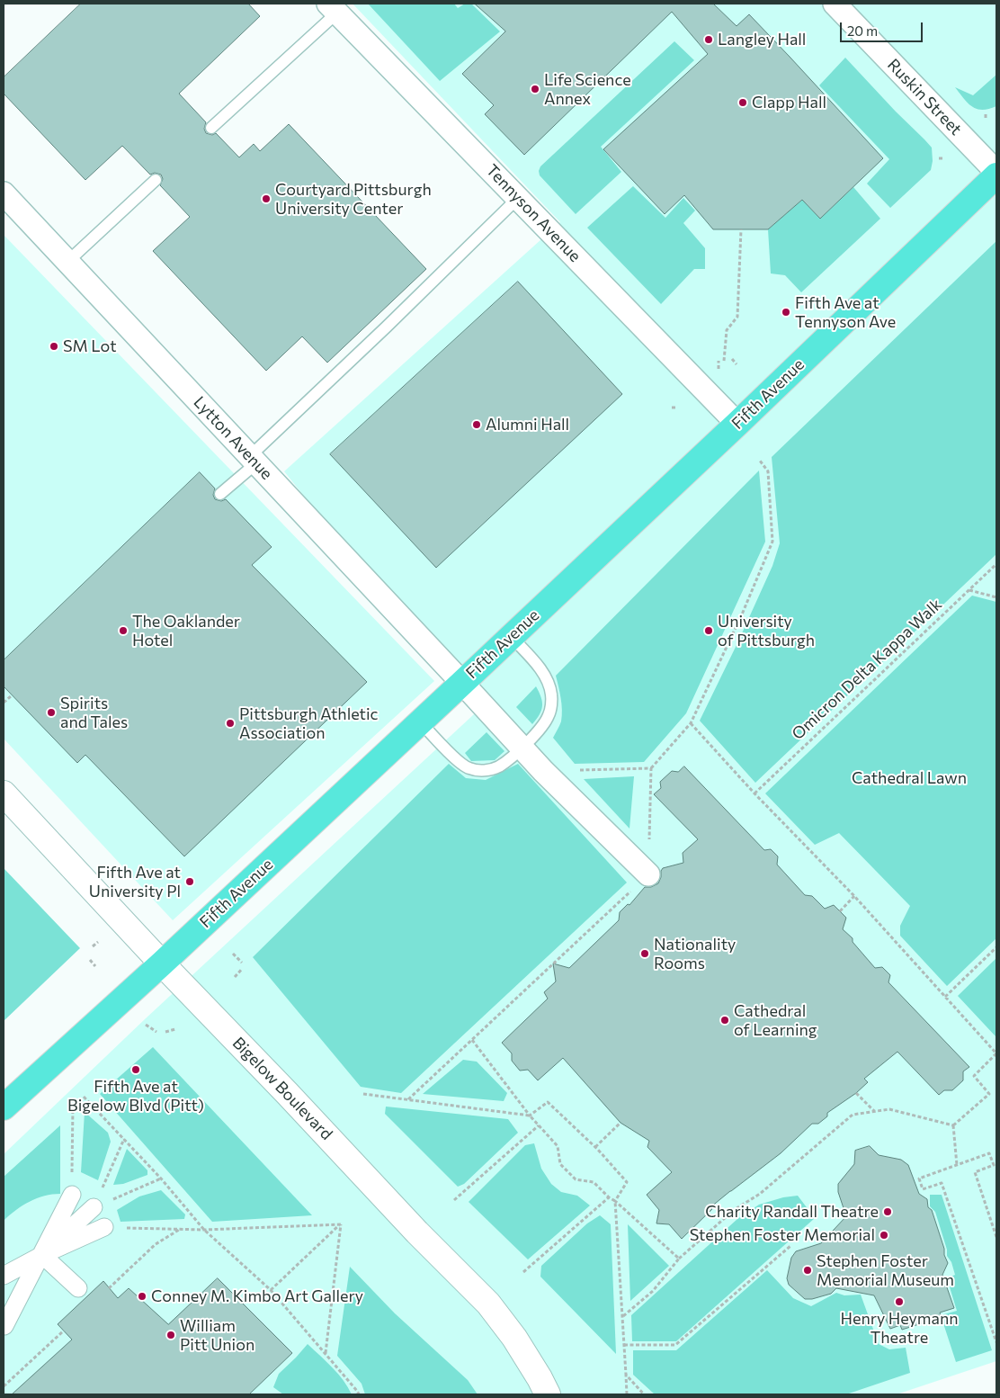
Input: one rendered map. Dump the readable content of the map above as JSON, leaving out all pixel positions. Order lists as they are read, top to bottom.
{
  "streets": {
    "highway": ["Fifth Avenue"],
    "main road": ["Bigelow Boulevard"],
    "street": ["Ruskin Street", "Tennyson Avenue", "Lytton Avenue"],
    "path": ["Omicron Delta Kappa Walk"]
  },
  "crossings": [
    ["Ruskin Street", "Fifth Avenue"],
    ["Tennyson Avenue", "Fifth Avenue"],
    ["Fifth Avenue", "Lytton Avenue"],
    ["Fifth Avenue", "Bigelow Boulevard"]
  ],
  "parks": ["Cathedral Lawn"],
  "places": [
    "Langley Hall",
    "Life Science Annex",
    "Clapp Hall",
    "Courtyard Pittsburgh University Center",
    "Fifth Ave at Tennyson Ave",
    "SM Lot",
    "Alumni Hall",
    "The Oaklander Hotel",
    "University of Pittsburgh",
    "Spirits and Tales",
    "Pittsburgh Athletic Association",
    "Fifth Ave at University Pl",
    "Nationality Rooms",
    "Cathedral of Learning",
    "Fifth Ave at Bigelow Blvd (Pitt)",
    "Charity Randall Theatre",
    "Stephen Foster Memorial",
    "Stephen Foster Memorial Museum",
    "Conney M. Kimbo Art Gallery",
    "Henry Heymann Theatre",
    "William Pitt Union"
  ],
  "scale_bar": "20 m"
}
